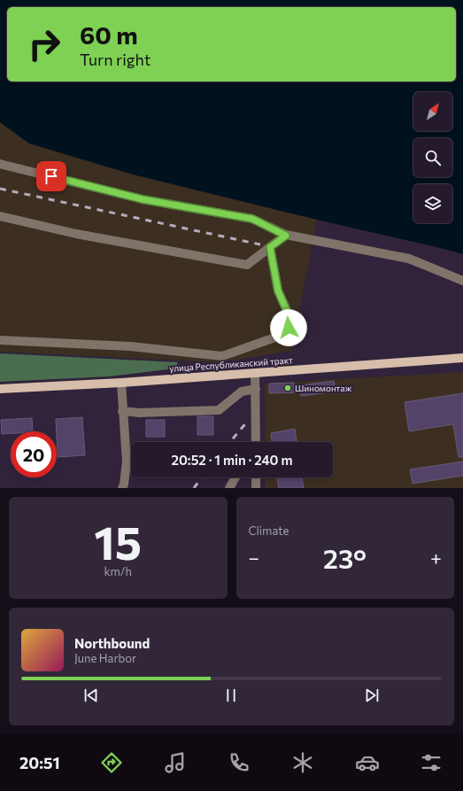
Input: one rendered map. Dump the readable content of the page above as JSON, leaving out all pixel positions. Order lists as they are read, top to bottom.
{
  "streets": {
    "main road": ["улица Республиканский тракт"]
  },
  "places": ["Шиномонтаж"],
  "north": "top right",
  "page": {
    "turn": ["60 m", "Turn right"],
    "limit": "20",
    "trip": "20:52 · 1 min · 240 m",
    "tile": [
      ["15", "km/h"],
      "Climate"
    ],
    "heat": ["−", "23°", "+"],
    "song": ["Northbound", "June Harbor"],
    "tabs": "20:51"
  }
}
